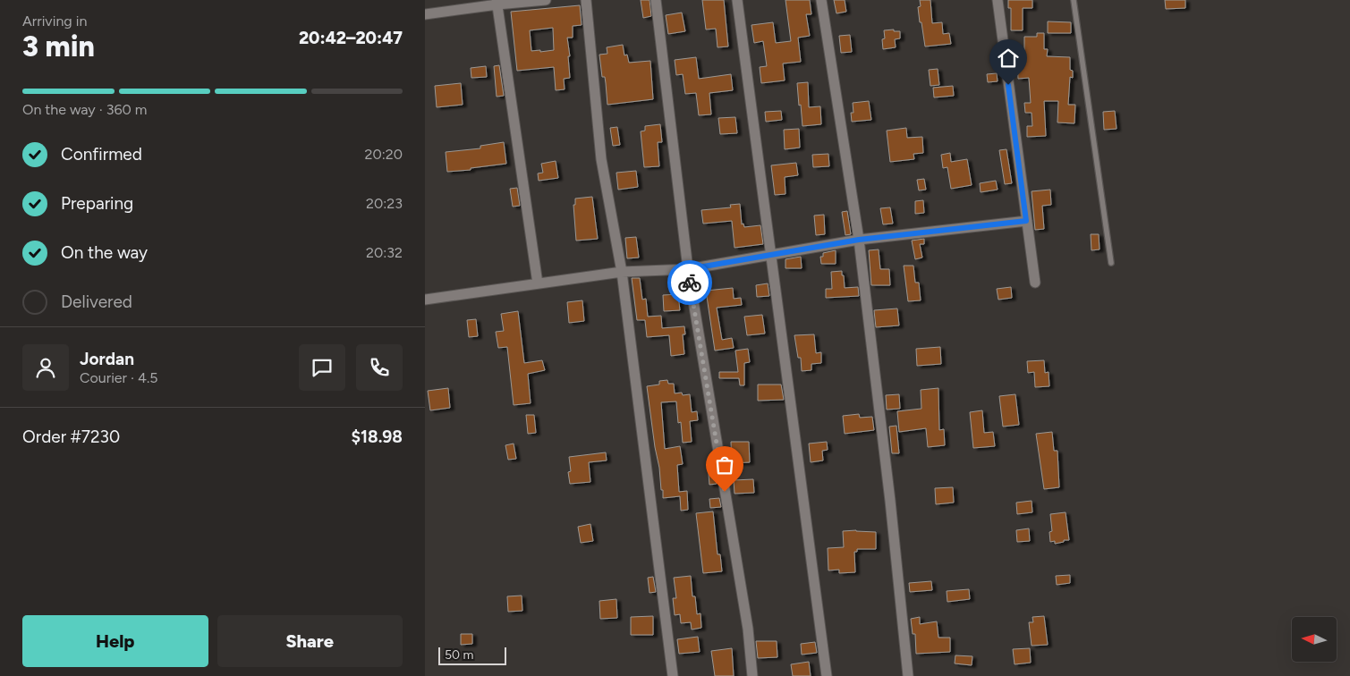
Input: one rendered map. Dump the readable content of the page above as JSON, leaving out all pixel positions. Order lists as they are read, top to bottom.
{
  "scale_bar": "50 m",
  "north": "left",
  "page": {
    "heading": ["3 min", "Arriving in", "20:42–20:47"],
    "panel": [
      "Jordan",
      "Courier · 4.5",
      "Order #7230",
      "$18.98"
    ],
    "bar": "On the way · 360 m",
    "list": [
      ["Confirmed", "20:20"],
      ["Preparing", "20:23"],
      ["On the way", "20:32"],
      "Delivered"
    ],
    "buttons": ["Help", "Share"],
    "scale": "50 m"
  }
}
